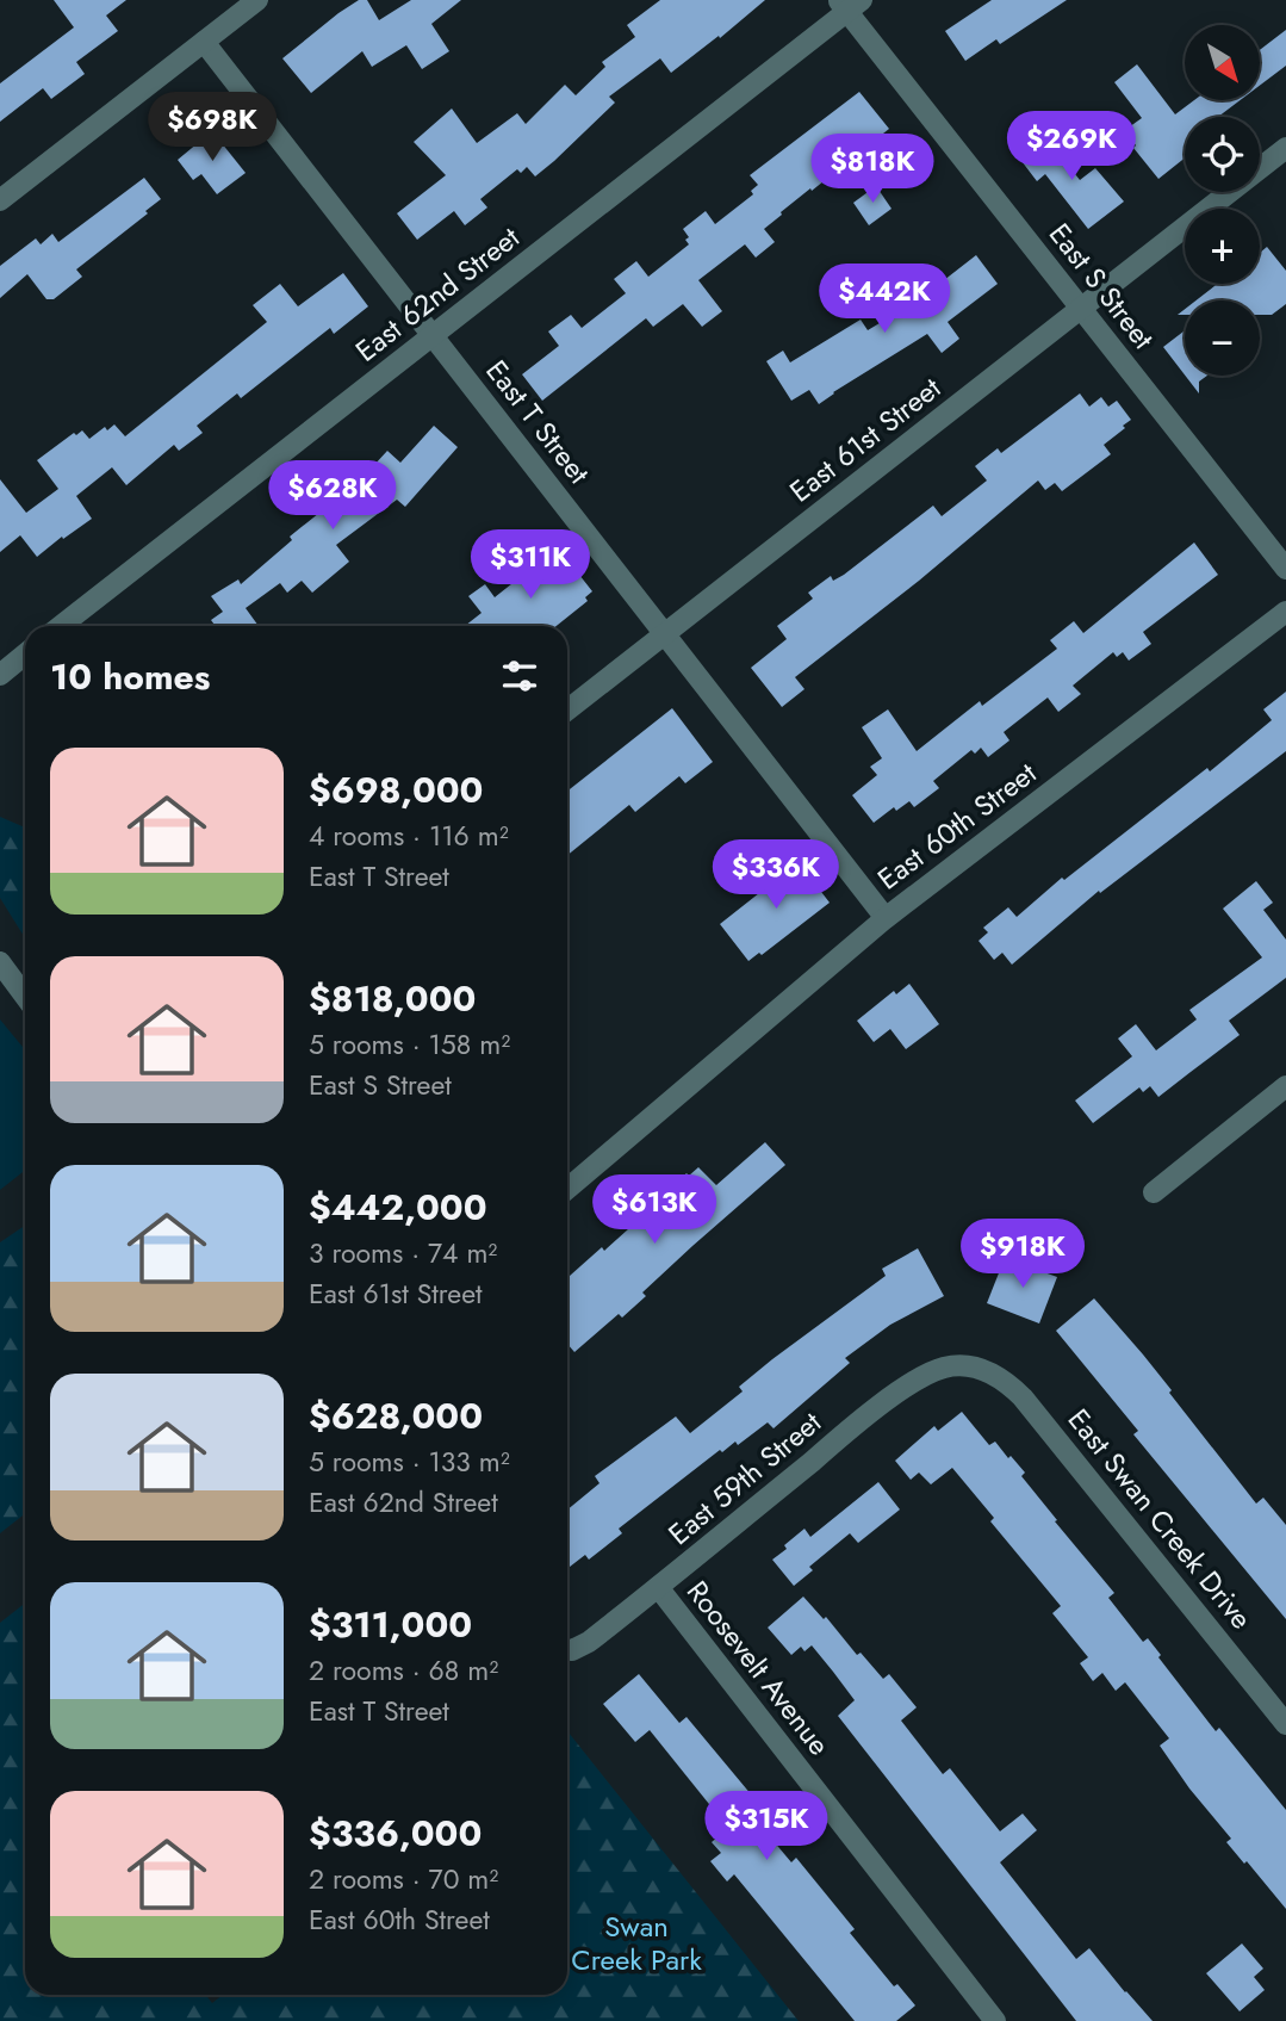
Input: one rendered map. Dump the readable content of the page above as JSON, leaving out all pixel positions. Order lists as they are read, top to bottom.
{
  "streets": {
    "street": [
      "East S Street",
      "East 62nd Street",
      "East T Street",
      "East 61st Street",
      "East 60th Street",
      "East 59th Street",
      "East Swan Creek Drive",
      "Roosevelt Avenue"
    ]
  },
  "crossings": [
    ["East S Street", "East 62nd Street"],
    ["East S Street", "East 61st Street"],
    ["East 62nd Street", "East T Street"],
    ["East T Street", "East 61st Street"],
    ["East T Street", "East 60th Street"],
    ["East 59th Street", "East Swan Creek Drive"],
    ["East 59th Street", "Roosevelt Avenue"]
  ],
  "parks": ["Swan Creek Park"],
  "north": "bottom right",
  "page": {
    "map_buttons": ["+", "−"],
    "price": [
      "$698K",
      "$269K",
      "$818K",
      "$442K",
      "$628K",
      "$311K",
      "$336K",
      "$613K",
      "$918K",
      "$315K"
    ],
    "heading": "10 homes",
    "list": [
      {
        "name": "$698,000",
        "note": "4 rooms · 116 m² · East T Street"
      },
      {
        "name": "$818,000",
        "note": "5 rooms · 158 m² · East S Street"
      },
      {
        "name": "$442,000",
        "note": "3 rooms · 74 m² · East 61st Street"
      },
      {
        "name": "$628,000",
        "note": "5 rooms · 133 m² · East 62nd Street"
      },
      {
        "name": "$311,000",
        "note": "2 rooms · 68 m² · East T Street"
      },
      {
        "name": "$336,000",
        "note": "2 rooms · 70 m² · East 60th Street"
      }
    ]
  }
}
